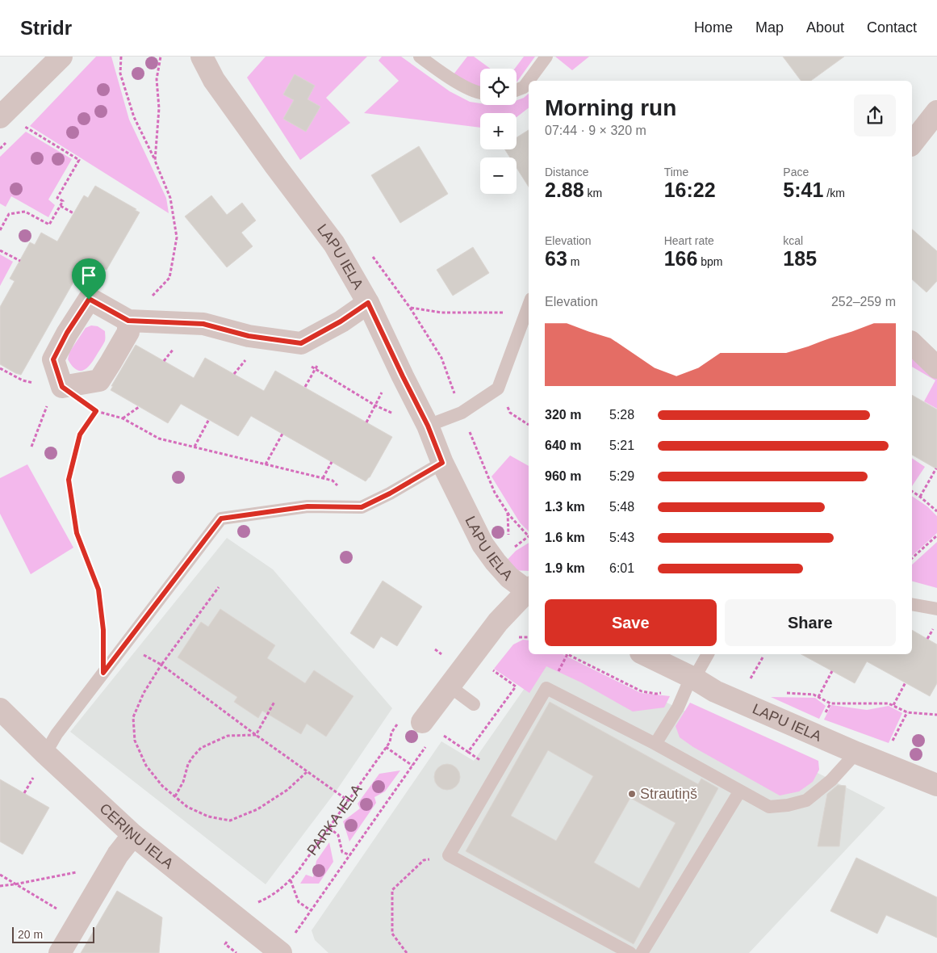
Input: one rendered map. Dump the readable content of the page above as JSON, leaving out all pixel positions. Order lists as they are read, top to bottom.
{
  "streets": {
    "street": ["LAPU IELA", "CERIŅU IELA"],
    "path": ["PARKA IELA"]
  },
  "places": ["Strautiņš"],
  "scale_bar": "20 m",
  "page": {
    "header": "Stridr",
    "nav": [
      "Home",
      "Map",
      "About",
      "Contact"
    ],
    "map_buttons": ["+", "−"],
    "heading": ["Morning run", "07:44 · 9 × 320 m"],
    "stats": [
      ["Distance", "2.88 km"],
      ["Time", "16:22"],
      ["Pace", "5:41 /km"],
      ["Elevation", "63 m"],
      ["Heart rate", "166 bpm"],
      ["kcal", "185"]
    ],
    "chart": ["Elevation", "252–259 m"],
    "list": [
      {
        "name": "320 m",
        "note": "5:28"
      },
      {
        "name": "640 m",
        "note": "5:21"
      },
      {
        "name": "960 m",
        "note": "5:29"
      },
      {
        "name": "1.3 km",
        "note": "5:48"
      },
      {
        "name": "1.6 km",
        "note": "5:43"
      },
      {
        "name": "1.9 km",
        "note": "6:01"
      }
    ],
    "buttons": ["Save", "Share"],
    "scale": "20 m"
  }
}
